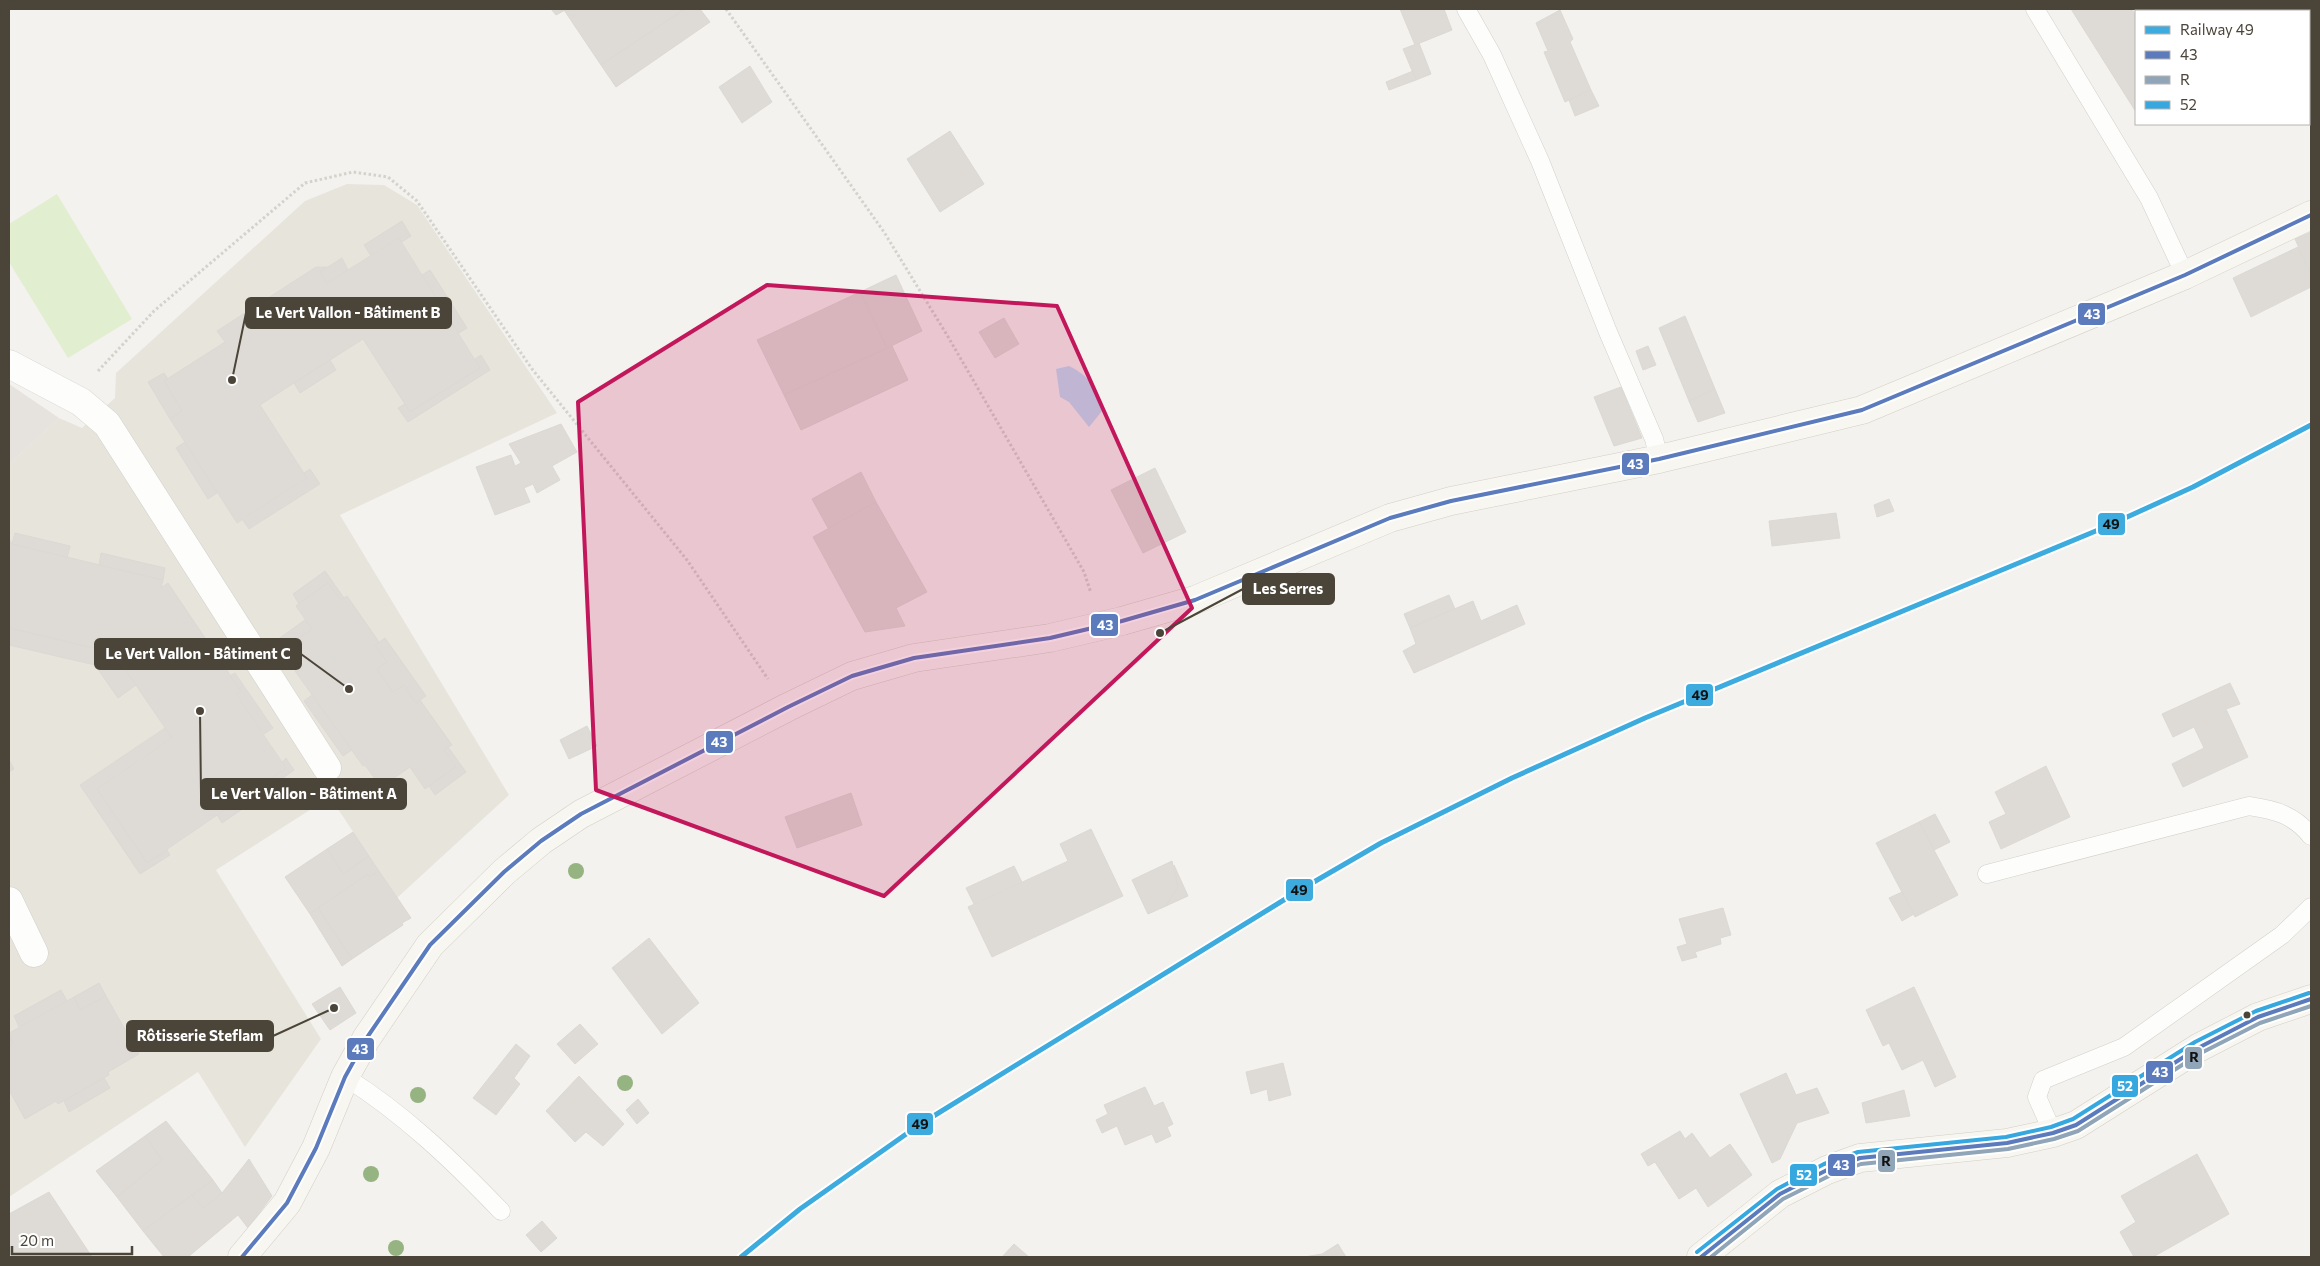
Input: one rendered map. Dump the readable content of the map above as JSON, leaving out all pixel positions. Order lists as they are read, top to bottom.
{
  "places": [
    "Le Vert Vallon - Bâtiment B",
    "Les Serres",
    "Le Vert Vallon - Bâtiment C",
    "Le Vert Vallon - Bâtiment A",
    "Rôtisserie Steflam"
  ],
  "lines": [
    "transit line 43",
    "rail line 49",
    "transit line 52",
    "transit line R"
  ],
  "legend": [
    "Railway 49",
    "43",
    "R",
    "52"
  ],
  "scale_bar": "20 m"
}
